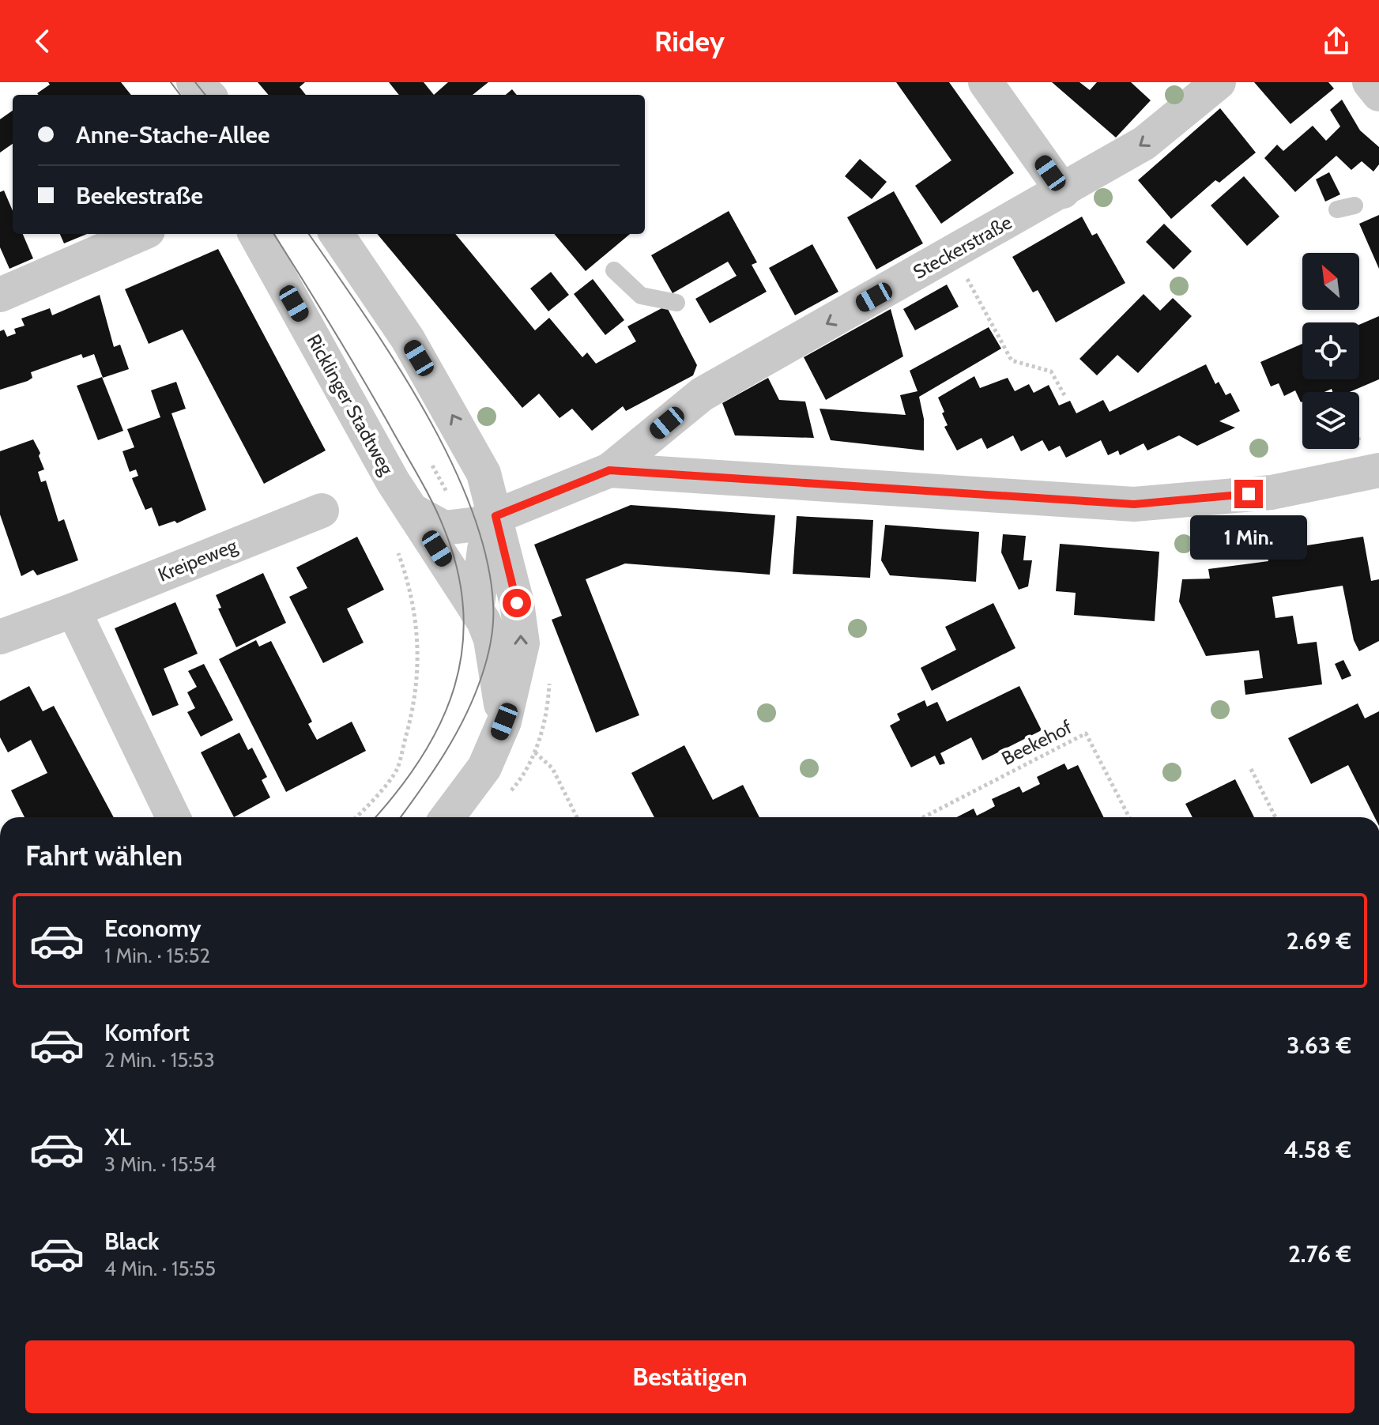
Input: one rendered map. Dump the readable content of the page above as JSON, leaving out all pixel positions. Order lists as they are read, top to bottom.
{
  "streets": {
    "street": ["Steckerstraße", "Ricklinger Stadtweg", "Kreipeweg"],
    "path": ["Beekehof"]
  },
  "one_way": ["Steckerstraße"],
  "north": "top left",
  "page": {
    "header": "Ridey",
    "banner": ["Anne-Stache-Allee", "Beekestraße"],
    "bubble": "1 Min.",
    "heading": "Fahrt wählen",
    "list": [
      {
        "name": "Economy",
        "note": "1 Min. · 15:52",
        "value": "2.69 €"
      },
      {
        "name": "Komfort",
        "note": "2 Min. · 15:53",
        "value": "3.63 €"
      },
      {
        "name": "XL",
        "note": "3 Min. · 15:54",
        "value": "4.58 €"
      },
      {
        "name": "Black",
        "note": "4 Min. · 15:55",
        "value": "2.76 €"
      }
    ],
    "buttons": "Bestätigen"
  }
}
